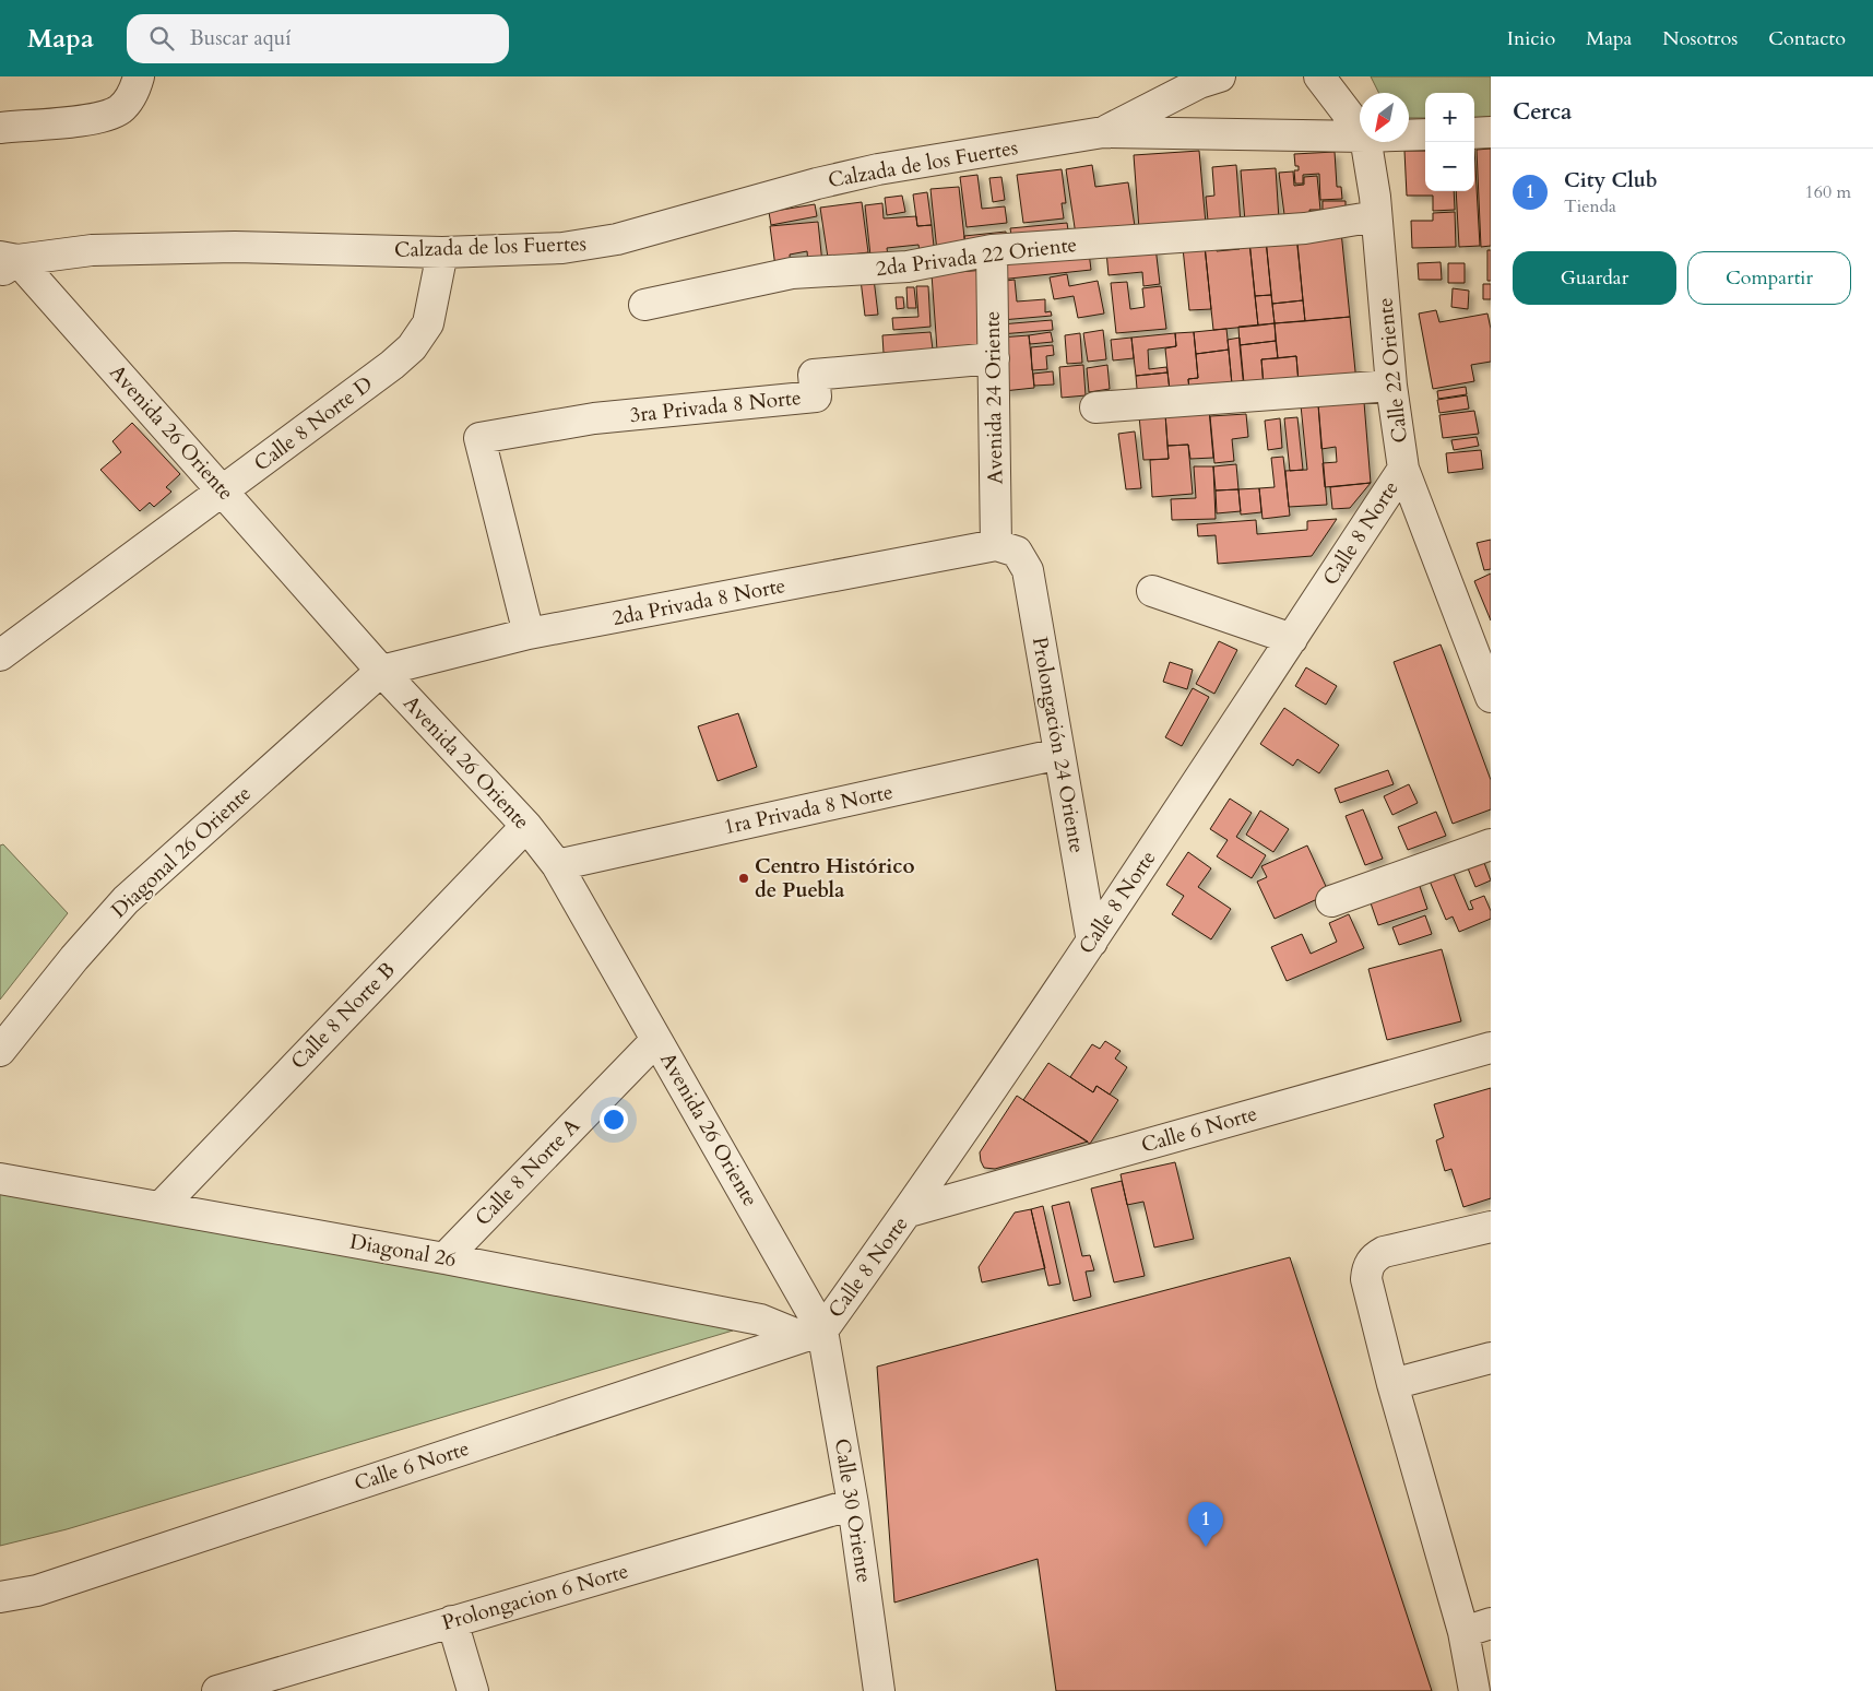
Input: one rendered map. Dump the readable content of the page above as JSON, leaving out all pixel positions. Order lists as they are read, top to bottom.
{
  "streets": {
    "street": [
      "Calzada de los Fuertes",
      "2da Privada 22 Oriente",
      "Calle 22 Oriente",
      "Avenida 24 Oriente",
      "3ra Privada 8 Norte",
      "Calle 8 Norte D",
      "Avenida 26 Oriente",
      "Calle 8 Norte",
      "2da Privada 8 Norte",
      "Prolongación 24 Oriente",
      "1ra Privada 8 Norte",
      "Diagonal 26 Oriente",
      "Calle 8 Norte B",
      "Calle 6 Norte",
      "Calle 8 Norte A",
      "Diagonal 26",
      "Calle 30 Oriente",
      "Prolongacion 6 Norte"
    ]
  },
  "crossings": [
    ["Calzada de los Fuertes", "Calle 8 Norte D"],
    ["Calzada de los Fuertes", "Avenida 26 Oriente"],
    ["2da Privada 22 Oriente", "Calle 22 Oriente"],
    ["2da Privada 22 Oriente", "Avenida 24 Oriente"],
    ["Calle 22 Oriente", "Calle 8 Norte"],
    ["Avenida 24 Oriente", "3ra Privada 8 Norte"],
    ["Avenida 24 Oriente", "2da Privada 8 Norte"],
    ["Avenida 24 Oriente", "Prolongación 24 Oriente"],
    ["3ra Privada 8 Norte", "2da Privada 8 Norte"],
    ["Calle 8 Norte D", "Avenida 26 Oriente"],
    ["Avenida 26 Oriente", "Calle 8 Norte"],
    ["Avenida 26 Oriente", "2da Privada 8 Norte"],
    ["Avenida 26 Oriente", "1ra Privada 8 Norte"],
    ["Avenida 26 Oriente", "Diagonal 26 Oriente"],
    ["Avenida 26 Oriente", "Calle 8 Norte B"],
    ["Avenida 26 Oriente", "Calle 6 Norte"],
    ["Avenida 26 Oriente", "Calle 8 Norte A"],
    ["Avenida 26 Oriente", "Diagonal 26"],
    ["Avenida 26 Oriente", "Calle 30 Oriente"],
    ["Calle 8 Norte", "Prolongación 24 Oriente"],
    ["Calle 8 Norte", "Calle 6 Norte"],
    ["Calle 8 Norte", "Diagonal 26"],
    ["Calle 8 Norte", "Calle 30 Oriente"],
    ["2da Privada 8 Norte", "Prolongación 24 Oriente"],
    ["2da Privada 8 Norte", "Diagonal 26 Oriente"],
    ["Prolongación 24 Oriente", "1ra Privada 8 Norte"],
    ["Calle 8 Norte B", "Diagonal 26"],
    ["Calle 6 Norte", "Diagonal 26"],
    ["Calle 6 Norte", "Calle 30 Oriente"],
    ["Calle 8 Norte A", "Diagonal 26"],
    ["Diagonal 26", "Calle 30 Oriente"],
    ["Calle 30 Oriente", "Prolongacion 6 Norte"]
  ],
  "places": ["Centro Histórico de Puebla"],
  "north": "bottom left",
  "page": {
    "header": "Mapa",
    "search": "Buscar aquí",
    "nav": [
      "Inicio",
      "Mapa",
      "Nosotros",
      "Contacto"
    ],
    "heading": "Cerca",
    "map_buttons": ["+", "−"],
    "list": [
      {
        "mark": "1",
        "name": "City Club",
        "note": "Tienda",
        "value": "160 m"
      }
    ],
    "buttons": ["Guardar", "Compartir"],
    "pins": "1"
  }
}
